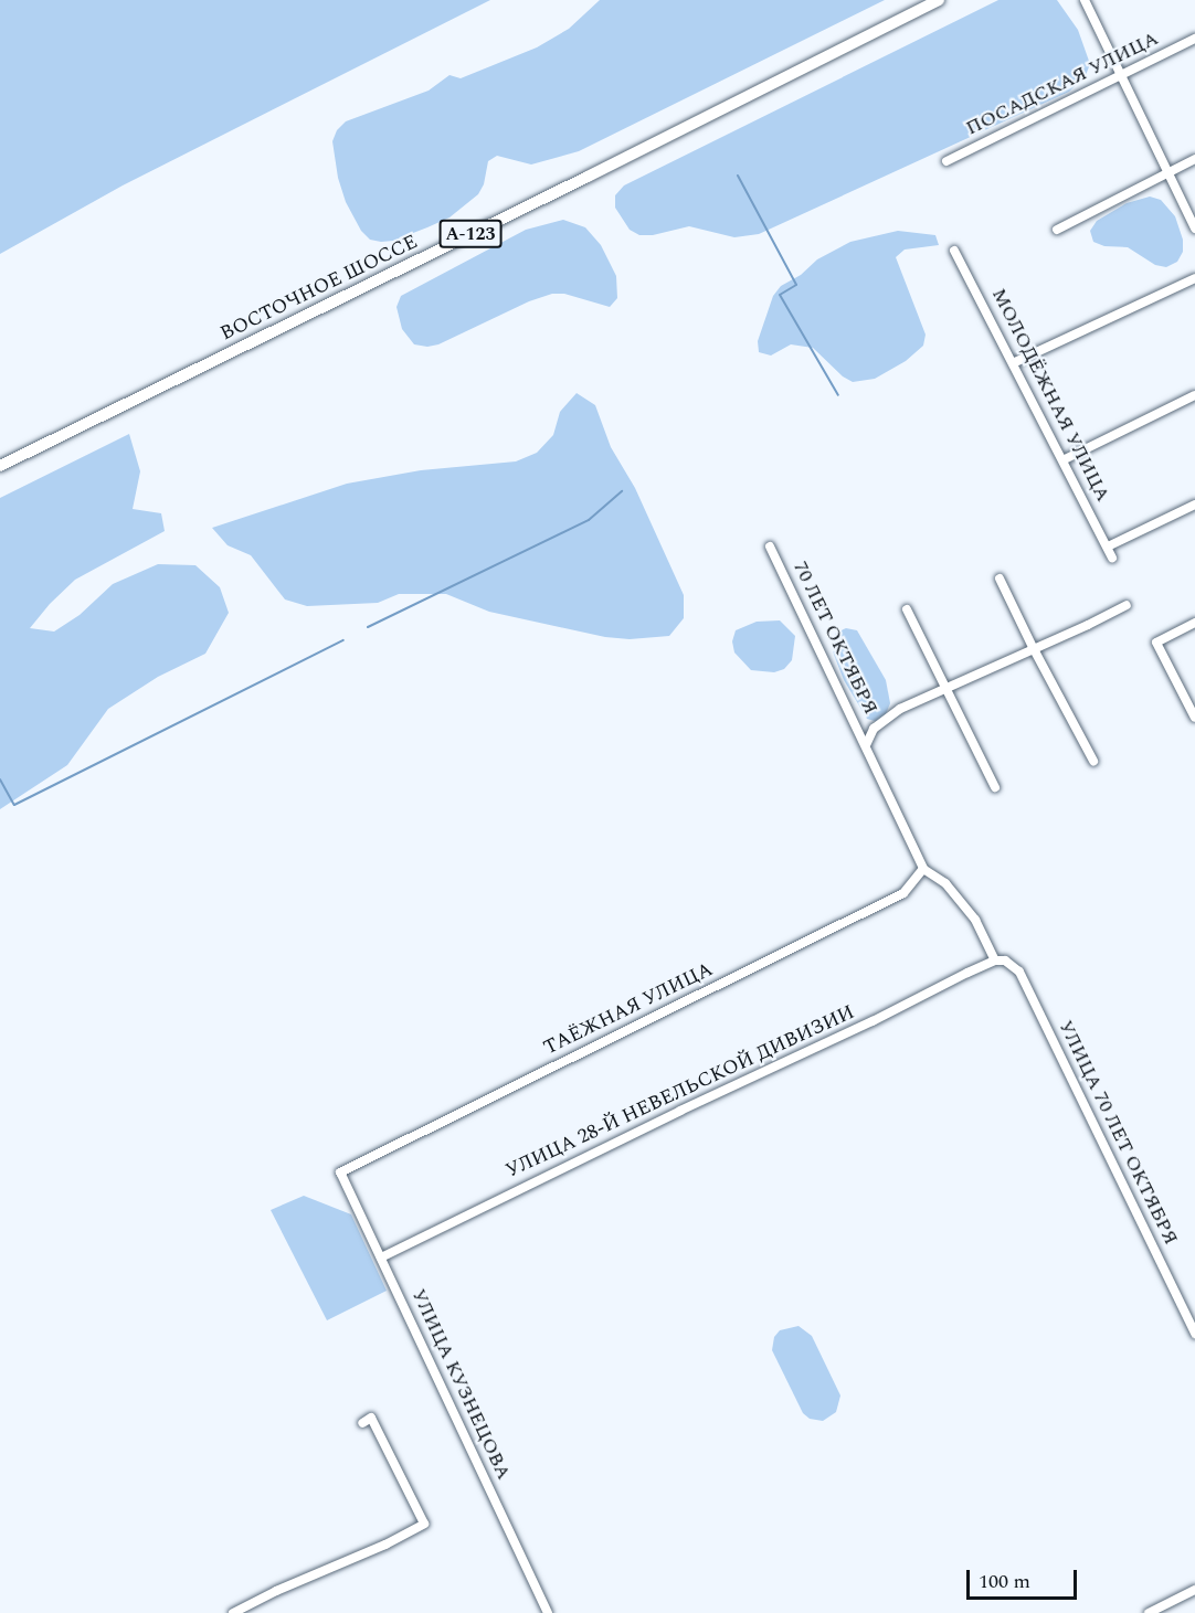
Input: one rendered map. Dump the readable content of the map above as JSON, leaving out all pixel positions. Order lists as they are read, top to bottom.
{
  "streets": {
    "main road": ["А-123", "ВОСТОЧНОЕ ШОССЕ"],
    "street": [
      "ПОСАДСКАЯ УЛИЦА",
      "МОЛОДЁЖНАЯ УЛИЦА",
      "70 ЛЕТ ОКТЯБРЯ",
      "ТАЁЖНАЯ УЛИЦА",
      "УЛИЦА 28-Й НЕВЕЛЬСКОЙ ДИВИЗИИ",
      "УЛИЦА 70 ЛЕТ ОКТЯБРЯ",
      "УЛИЦА КУЗНЕЦОВА"
    ]
  },
  "crossings": [
    ["70 ЛЕТ ОКТЯБРЯ", "ТАЁЖНАЯ УЛИЦА"],
    ["ТАЁЖНАЯ УЛИЦА", "УЛИЦА КУЗНЕЦОВА"],
    ["УЛИЦА 28-Й НЕВЕЛЬСКОЙ ДИВИЗИИ", "УЛИЦА 70 ЛЕТ ОКТЯБРЯ"],
    ["УЛИЦА 28-Й НЕВЕЛЬСКОЙ ДИВИЗИИ", "УЛИЦА КУЗНЕЦОВА"]
  ],
  "scale_bar": "100 m"
}
